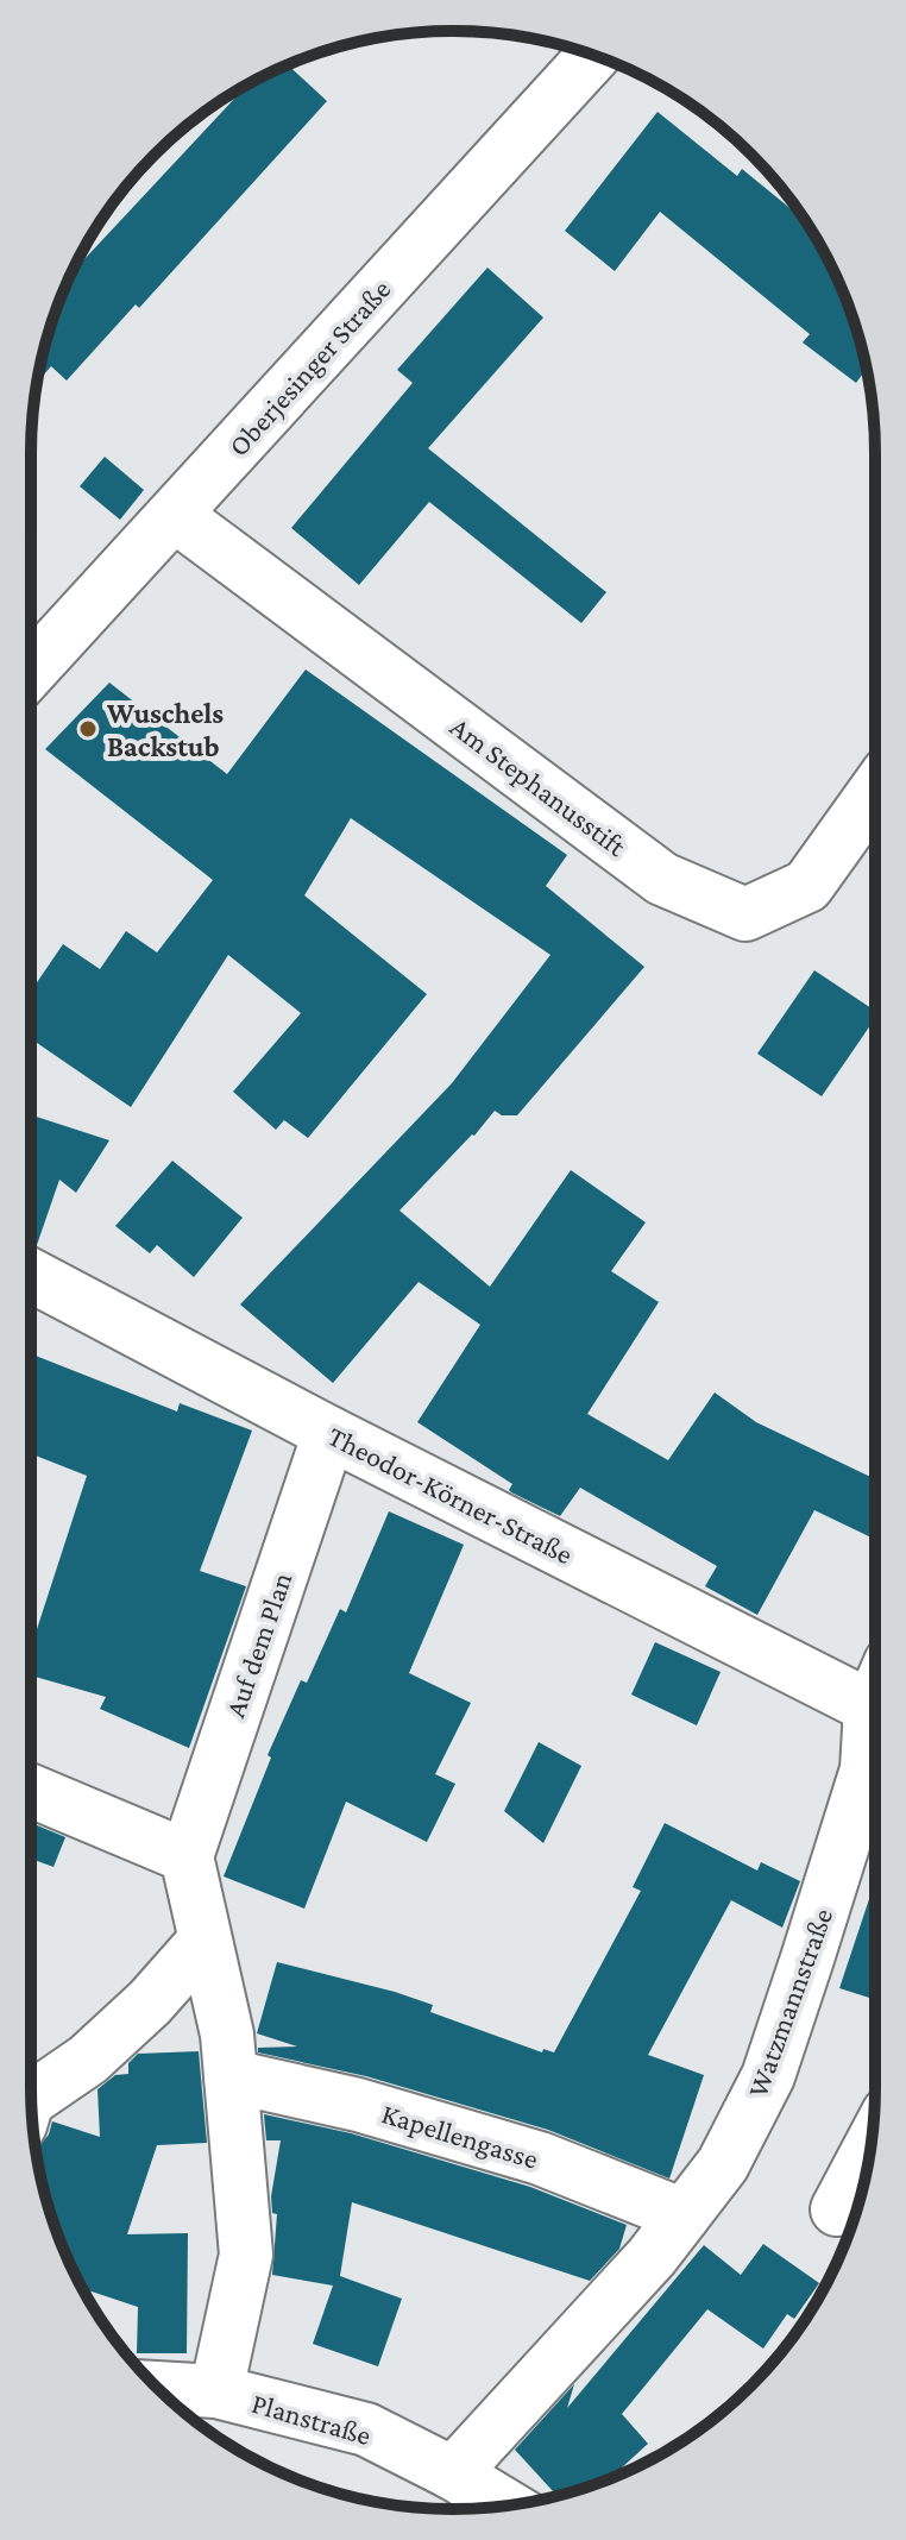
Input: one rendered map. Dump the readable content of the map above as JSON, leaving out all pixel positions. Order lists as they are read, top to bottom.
{
  "streets": {
    "street": [
      "Oberjesinger Straße",
      "Am Stephanusstift",
      "Theodor-Körner-Straße",
      "Auf dem Plan",
      "Watzmannstraße",
      "Kapellengasse",
      "Planstraße"
    ]
  },
  "crossings": [
    ["Oberjesinger Straße", "Am Stephanusstift"],
    ["Theodor-Körner-Straße", "Auf dem Plan"],
    ["Watzmannstraße", "Kapellengasse"],
    ["Watzmannstraße", "Planstraße"]
  ],
  "places": ["Wuschels Backstub"]
}
